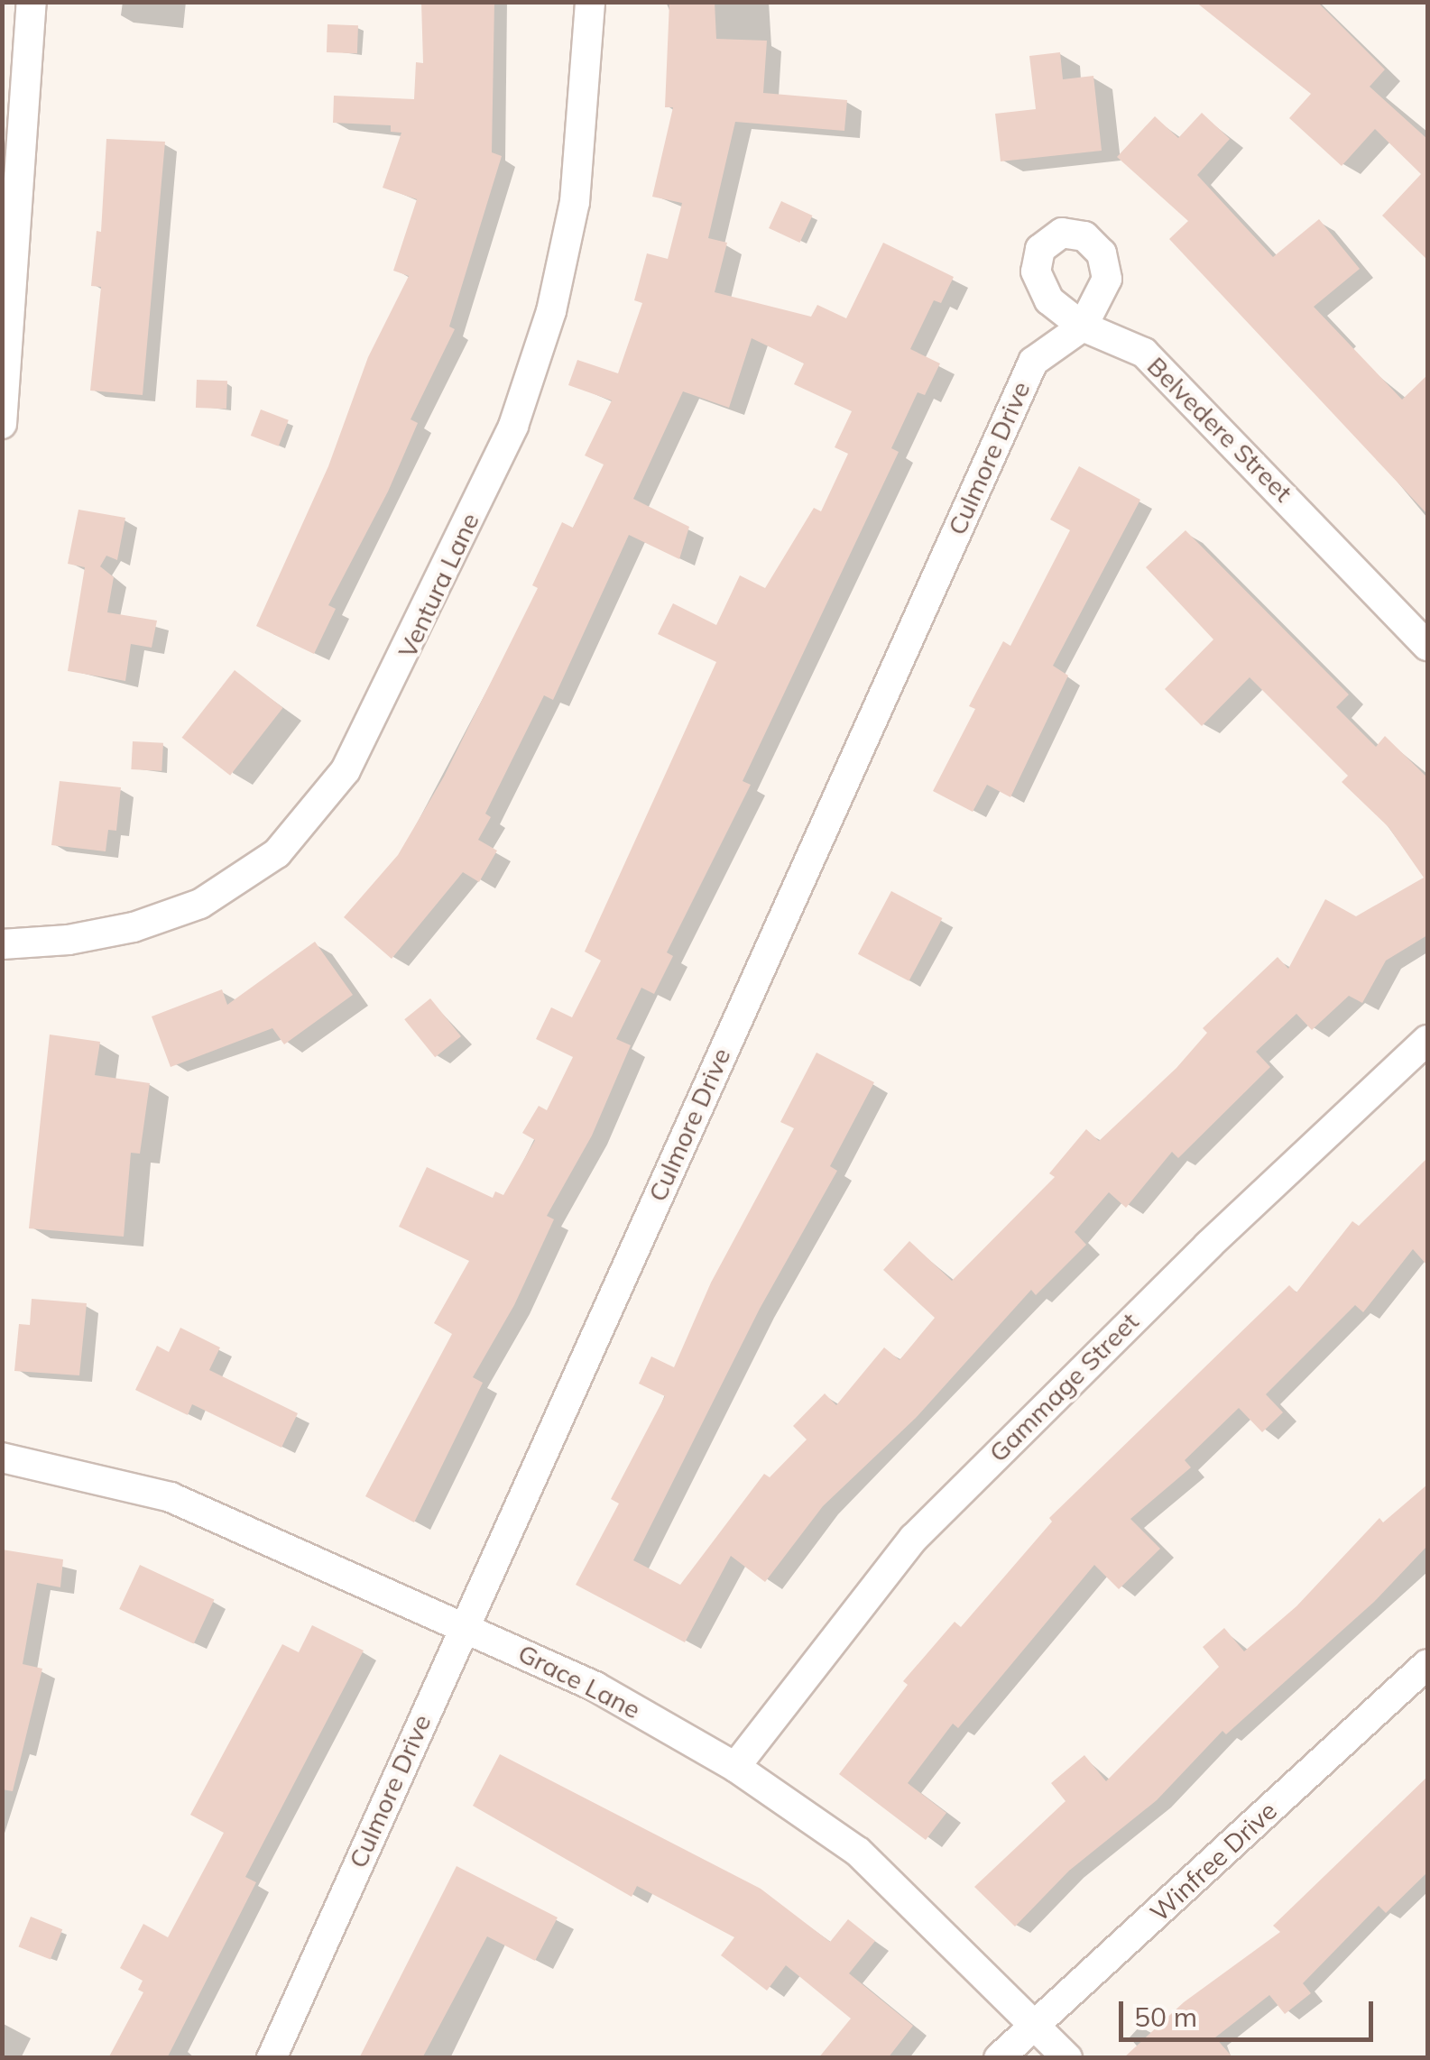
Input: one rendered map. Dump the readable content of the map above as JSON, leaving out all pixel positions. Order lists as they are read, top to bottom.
{
  "streets": {
    "street": [
      "Belvedere Street",
      "Culmore Drive",
      "Ventura Lane",
      "Gammage Street",
      "Grace Lane",
      "Winfree Drive"
    ]
  },
  "crossings": [
    ["Belvedere Street", "Culmore Drive"],
    ["Culmore Drive", "Grace Lane"],
    ["Gammage Street", "Grace Lane"],
    ["Grace Lane", "Winfree Drive"]
  ],
  "scale_bar": "50 m"
}
